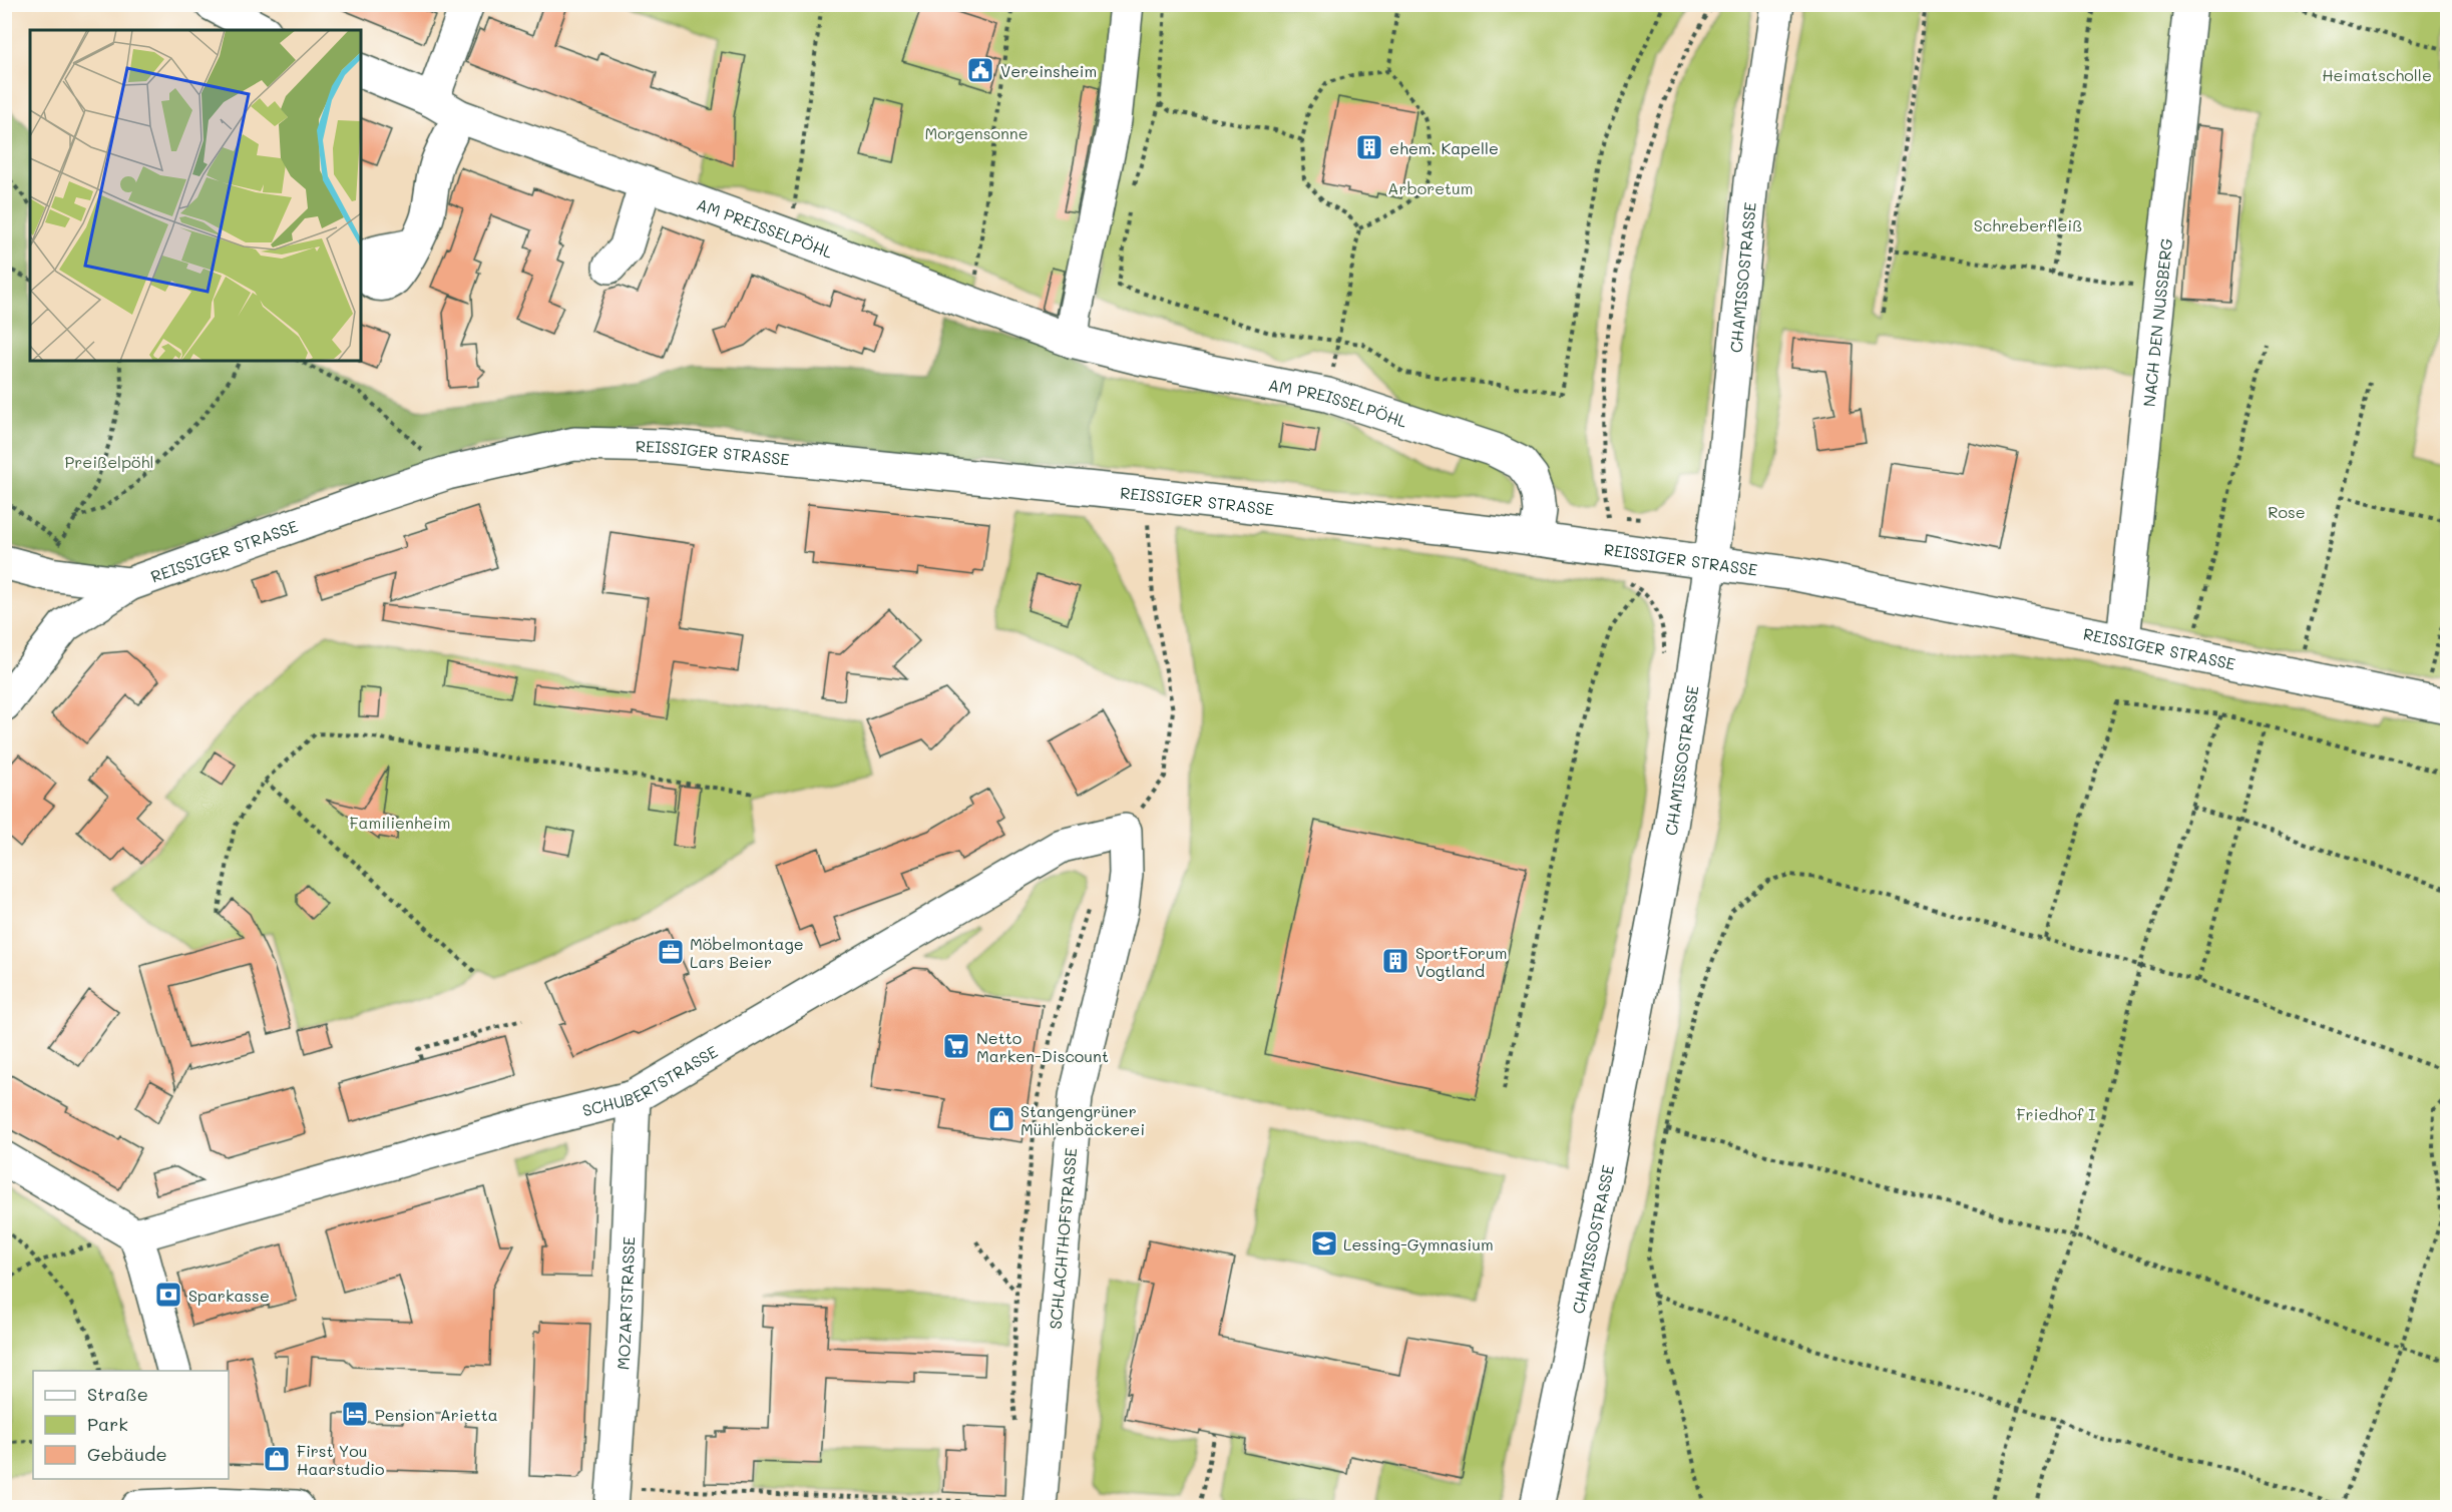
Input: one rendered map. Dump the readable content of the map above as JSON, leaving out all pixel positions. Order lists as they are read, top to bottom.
{
  "streets": {
    "street": [
      "AM PREISSELPÖHL",
      "CHAMISSOSTRASSE",
      "NACH DEN NUSSBERG",
      "REISSIGER STRASSE",
      "SCHUBERTSTRASSE",
      "SCHLACHTHOFSTRASSE",
      "MOZARTSTRASSE"
    ]
  },
  "crossings": [
    ["AM PREISSELPÖHL", "REISSIGER STRASSE"],
    ["CHAMISSOSTRASSE", "REISSIGER STRASSE"],
    ["NACH DEN NUSSBERG", "REISSIGER STRASSE"],
    ["SCHUBERTSTRASSE", "SCHLACHTHOFSTRASSE"],
    ["SCHUBERTSTRASSE", "MOZARTSTRASSE"]
  ],
  "parks": [
    "Heimatscholle",
    "Morgensonne",
    "Arboretum",
    "Schreberfleiß",
    "Preißelpöhl",
    "Rose",
    "Familienheim",
    "Friedhof I"
  ],
  "places": {
    "public building": ["Vereinsheim"],
    "building": ["ehem. Kapelle", "SportForum Vogtland"],
    "office": ["Möbelmontage Lars Beier"],
    "supermarket": ["Netto Marken-Discount"],
    "shop": ["Stangengrüner Mühlenbäckerei", "First You Haarstudio"],
    "school or university": ["Lessing-Gymnasium"],
    "bank": ["Sparkasse"],
    "hotel": ["Pension Arietta"]
  },
  "legend": ["Straße", "Park", "Gebäude"]
}
